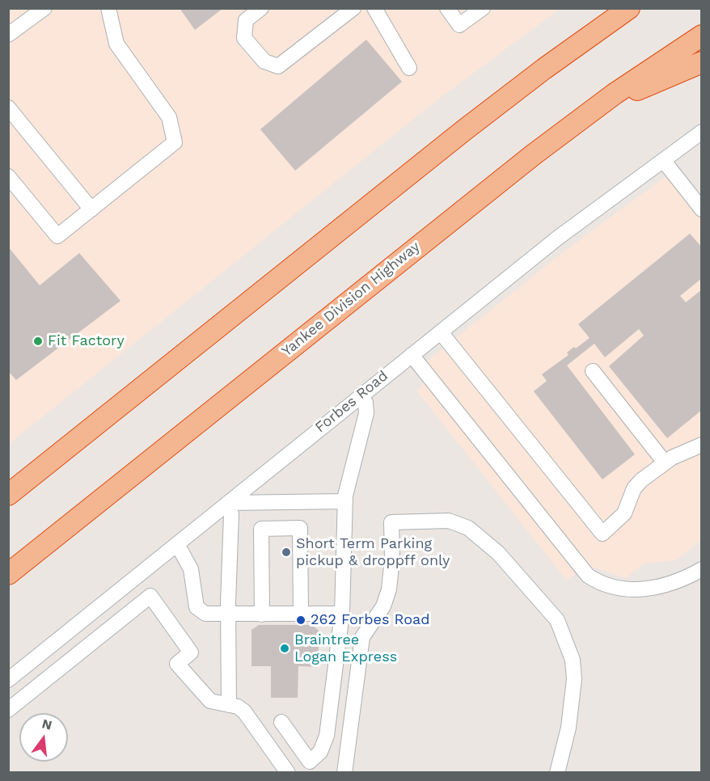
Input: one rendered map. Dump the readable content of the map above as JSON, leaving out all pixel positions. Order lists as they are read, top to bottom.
{
  "streets": {
    "highway": ["Yankee Division Highway"],
    "street": ["Forbes Road"]
  },
  "places": [
    "Fit Factory",
    "Short Term Parking pickup & droppff only",
    "262 Forbes Road",
    "Braintree Logan Express"
  ],
  "north": "top"
}
